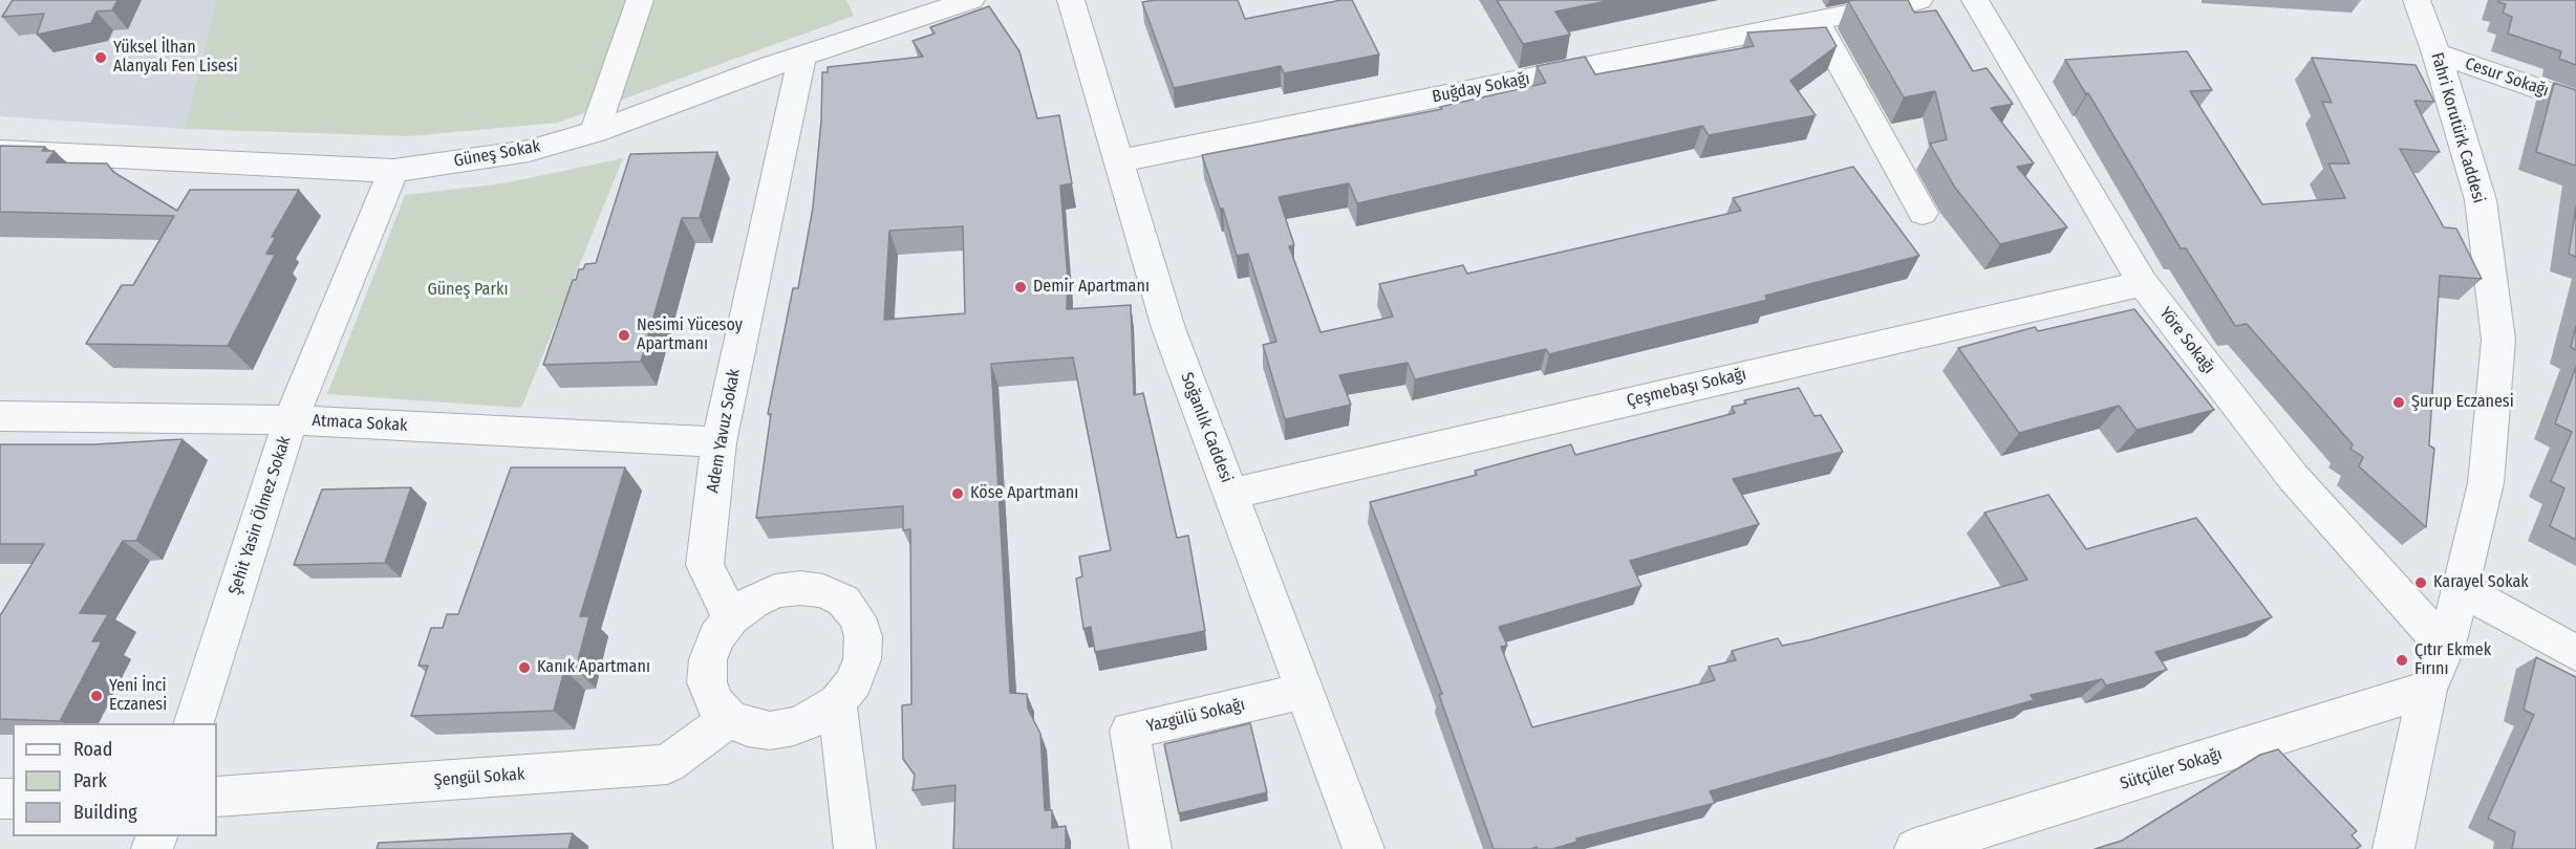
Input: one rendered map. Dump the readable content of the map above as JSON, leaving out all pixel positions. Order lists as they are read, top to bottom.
{
  "streets": {
    "street": [
      "Cesur Sokağı",
      "Buğday Sokağı",
      "Fahri Korutürk Caddesi",
      "Güneş Sokak",
      "Yöre Sokağı",
      "Çeşmebaşı Sokağı",
      "Atmaca Sokak",
      "Soğanlık Caddesi",
      "Adem Yavuz Sokak",
      "Şehit Yasin Ölmez Sokak",
      "Yazgülü Sokağı",
      "Sütçüler Sokağı",
      "Şengül Sokak"
    ]
  },
  "crossings": [
    ["Cesur Sokağı", "Fahri Korutürk Caddesi"],
    ["Buğday Sokağı", "Soğanlık Caddesi"],
    ["Fahri Korutürk Caddesi", "Yöre Sokağı"],
    ["Fahri Korutürk Caddesi", "Sütçüler Sokağı"],
    ["Güneş Sokak", "Adem Yavuz Sokak"],
    ["Güneş Sokak", "Şehit Yasin Ölmez Sokak"],
    ["Yöre Sokağı", "Çeşmebaşı Sokağı"],
    ["Çeşmebaşı Sokağı", "Soğanlık Caddesi"],
    ["Atmaca Sokak", "Adem Yavuz Sokak"],
    ["Atmaca Sokak", "Şehit Yasin Ölmez Sokak"],
    ["Soğanlık Caddesi", "Yazgülü Sokağı"],
    ["Adem Yavuz Sokak", "Şengül Sokak"]
  ],
  "parks": ["Güneş Parkı"],
  "places": [
    "Yüksel İlhan Alanyalı Fen Lisesi",
    "Demir Apartmanı",
    "Nesimi Yücesoy Apartmanı",
    "Şurup Eczanesi",
    "Köse Apartmanı",
    "Karayel Sokak",
    "Çıtır Ekmek Fırını",
    "Kanık Apartmanı",
    "Yeni İnci Eczanesi"
  ],
  "legend": ["Road", "Park", "Building"]
}
